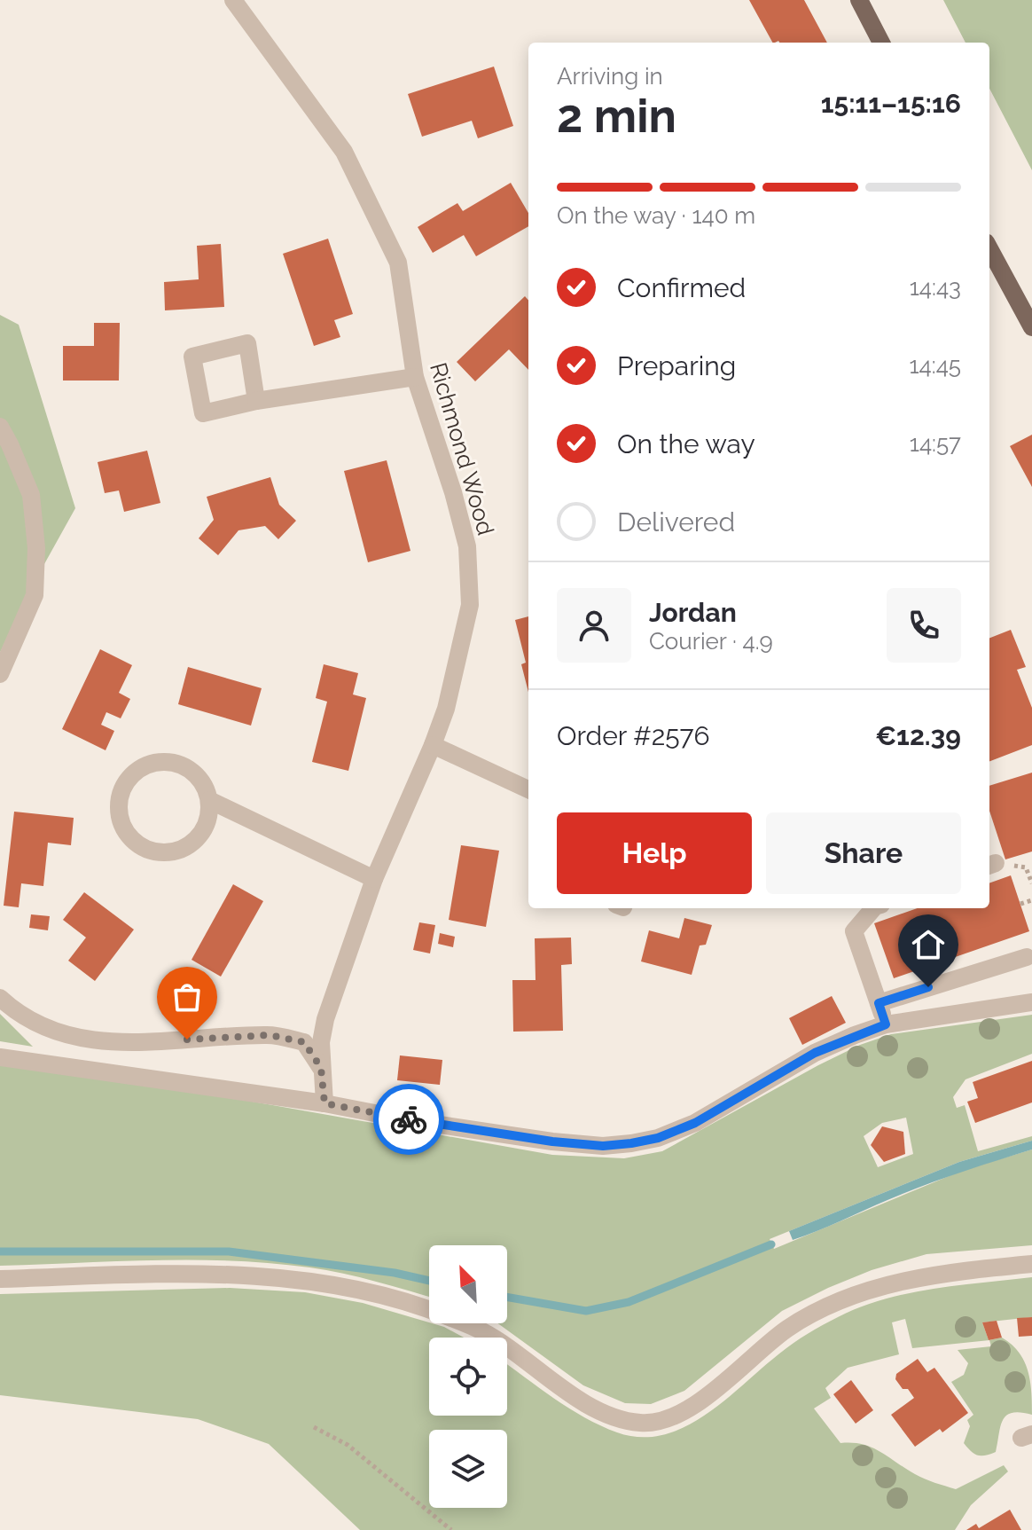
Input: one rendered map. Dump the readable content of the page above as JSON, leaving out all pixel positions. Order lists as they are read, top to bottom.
{
  "streets": {
    "street": ["Richmond Wood"]
  },
  "north": "top left",
  "page": {
    "heading": ["2 min", "Arriving in", "15:11–15:16"],
    "panel": [
      "Jordan",
      "Courier · 4.9",
      "Order #2576",
      "€12.39"
    ],
    "bar": "On the way · 140 m",
    "list": [
      ["Confirmed", "14:43"],
      ["Preparing", "14:45"],
      ["On the way", "14:57"],
      "Delivered"
    ],
    "buttons": ["Help", "Share"]
  }
}
